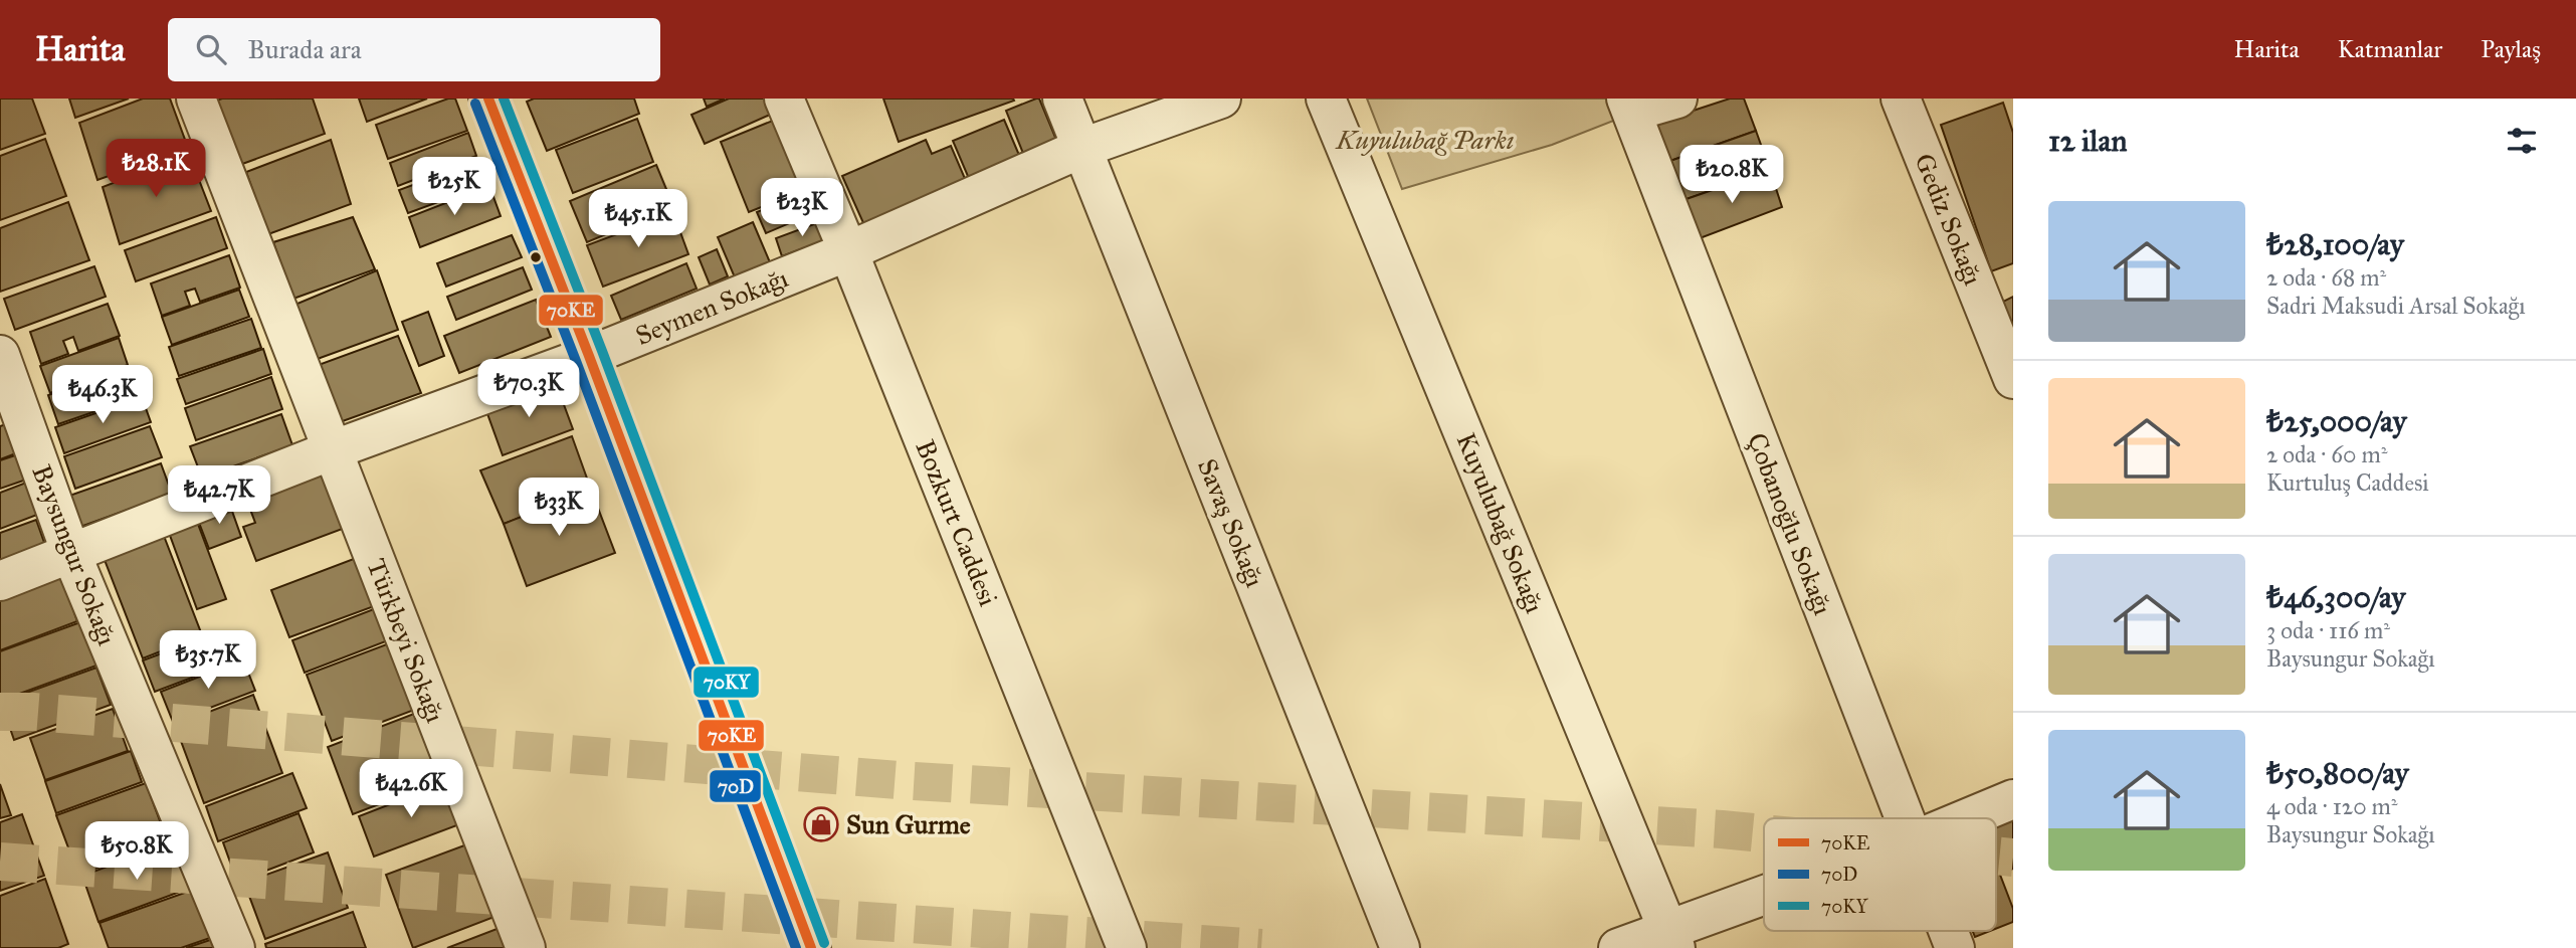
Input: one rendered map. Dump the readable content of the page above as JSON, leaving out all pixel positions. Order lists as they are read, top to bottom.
{
  "streets": {
    "street": [
      "Gediz Sokağı",
      "Seymen Sokağı",
      "Bozkurt Caddesi",
      "Savaş Sokağı",
      "Kuyulubağ Sokağı",
      "Çobanoğlu Sokağı",
      "Baysungur Sokağı",
      "Türkbeyi Sokağı"
    ]
  },
  "crossings": [
    ["Seymen Sokağı", "Bozkurt Caddesi"],
    ["Seymen Sokağı", "Savaş Sokağı"],
    ["Seymen Sokağı", "Baysungur Sokağı"],
    ["Seymen Sokağı", "Türkbeyi Sokağı"]
  ],
  "parks": ["Kuyulubağ Parkı"],
  "places": {
    "shop": ["Sun Gurme"]
  },
  "lines": ["transit line 70KE", "transit line 70KY", "transit line 70D"],
  "legend": ["70KE", "70D", "70KY"],
  "page": {
    "header": "Harita",
    "search": "Burada ara",
    "nav": ["Harita", "Katmanlar", "Paylaş"],
    "heading": "12 ilan",
    "price": [
      "₺28.1K",
      "₺20.8K",
      "₺25K",
      "₺23K",
      "₺45.1K",
      "₺70.3K",
      "₺46.3K",
      "₺42.7K",
      "₺33K",
      "₺35.7K",
      "₺42.6K",
      "₺50.8K"
    ],
    "list": [
      {
        "name": "₺28,100/ay",
        "note": "2 oda · 68 m² · Sadri Maksudi Arsal Sokağı"
      },
      {
        "name": "₺25,000/ay",
        "note": "2 oda · 60 m² · Kurtuluş Caddesi"
      },
      {
        "name": "₺46,300/ay",
        "note": "3 oda · 116 m² · Baysungur Sokağı"
      },
      {
        "name": "₺50,800/ay",
        "note": "4 oda · 120 m² · Baysungur Sokağı"
      }
    ]
  }
}
